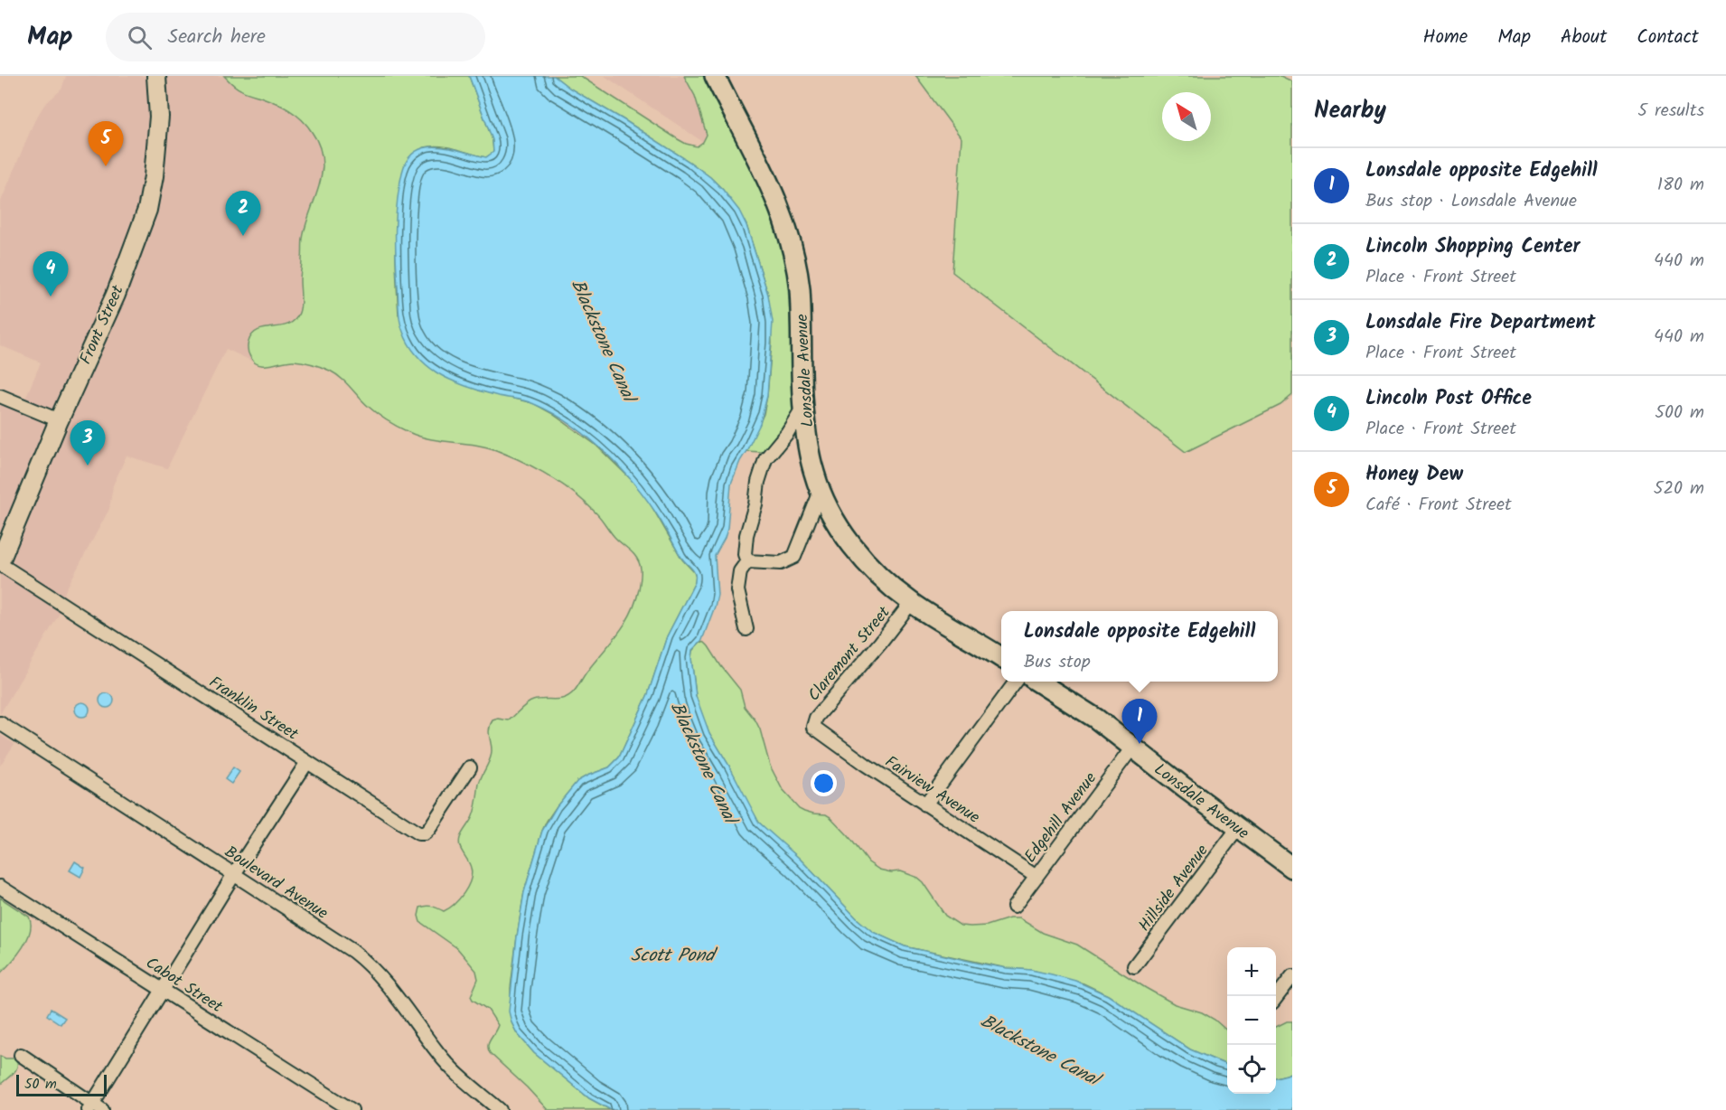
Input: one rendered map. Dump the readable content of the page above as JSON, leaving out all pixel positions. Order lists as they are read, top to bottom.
{
  "streets": {
    "main road": ["Front Street", "Lonsdale Avenue"],
    "street": [
      "Claremont Street",
      "Franklin Street",
      "Fairview Avenue",
      "Edgehill Avenue",
      "Boulevard Avenue",
      "Hillside Avenue",
      "Cabot Street"
    ]
  },
  "crossings": [
    ["Front Street", "Franklin Street"],
    ["Lonsdale Avenue", "Claremont Street"],
    ["Lonsdale Avenue", "Edgehill Avenue"],
    ["Lonsdale Avenue", "Hillside Avenue"],
    ["Claremont Street", "Fairview Avenue"],
    ["Fairview Avenue", "Edgehill Avenue"]
  ],
  "water": ["Blackstone Canal", "Scott Pond"],
  "scale_bar": "50 m",
  "north": "top left",
  "page": {
    "header": "Map",
    "search": "Search here",
    "nav": [
      "Home",
      "Map",
      "About",
      "Contact"
    ],
    "heading": ["Nearby", "5 results"],
    "pins": [
      "5",
      "2",
      "4",
      "3",
      "1"
    ],
    "list": [
      {
        "mark": "1",
        "name": "Lonsdale opposite Edgehill",
        "note": "Bus stop · Lonsdale Avenue",
        "value": "180 m"
      },
      {
        "mark": "2",
        "name": "Lincoln Shopping Center",
        "note": "Place · Front Street",
        "value": "440 m"
      },
      {
        "mark": "3",
        "name": "Lonsdale Fire Department",
        "note": "Place · Front Street",
        "value": "440 m"
      },
      {
        "mark": "4",
        "name": "Lincoln Post Office",
        "note": "Place · Front Street",
        "value": "500 m"
      },
      {
        "mark": "5",
        "name": "Honey Dew",
        "note": "Café · Front Street",
        "value": "520 m"
      }
    ],
    "popup": ["Lonsdale opposite Edgehill", "Bus stop"],
    "map_buttons": ["+", "−"],
    "scale": "50 m"
  }
}
